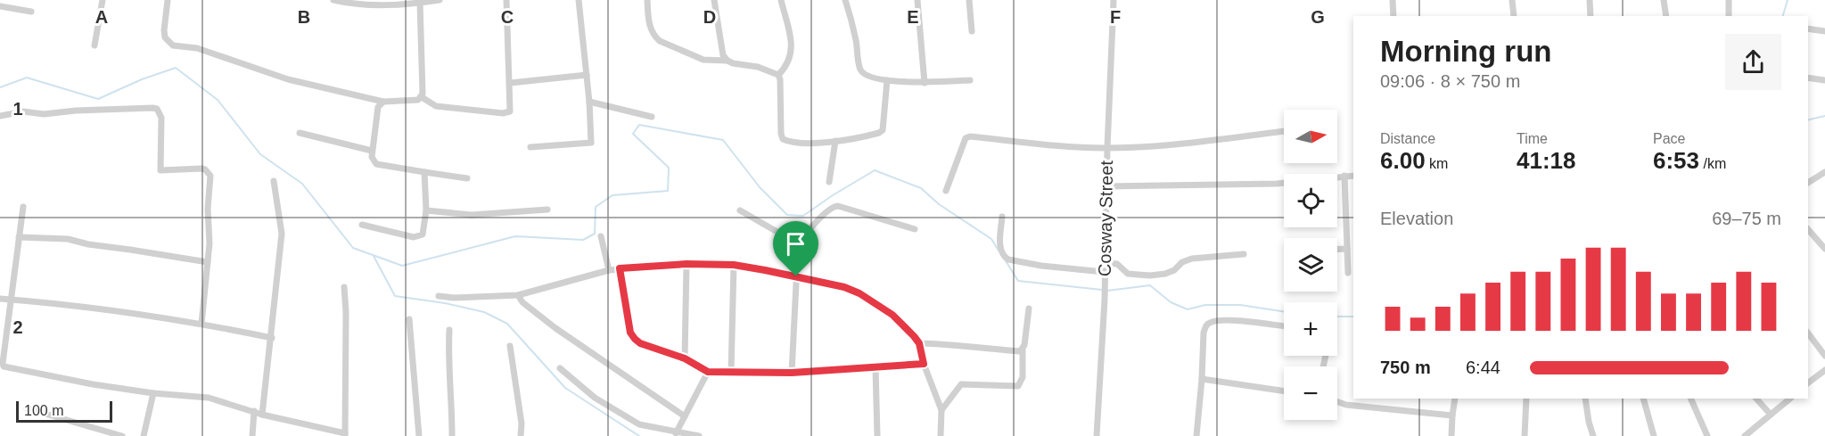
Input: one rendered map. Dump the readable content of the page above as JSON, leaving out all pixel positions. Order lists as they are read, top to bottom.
{
  "streets": {
    "street": ["Cosway Street"]
  },
  "scale_bar": "100 m",
  "north": "right",
  "page": {
    "heading": ["Morning run", "09:06 · 8 × 750 m"],
    "stats": [
      ["Distance", "6.00 km"],
      ["Time", "41:18"],
      ["Pace", "6:53 /km"]
    ],
    "map_buttons": ["+", "−"],
    "chart": ["Elevation", "69–75 m"],
    "list": [
      {
        "name": "750 m",
        "note": "6:44"
      }
    ],
    "scale": "100 m"
  },
  "grid": {
    "columns": [
      "A",
      "B",
      "C",
      "D",
      "E",
      "F",
      "G"
    ],
    "rows": ["1", "2"]
  }
}
